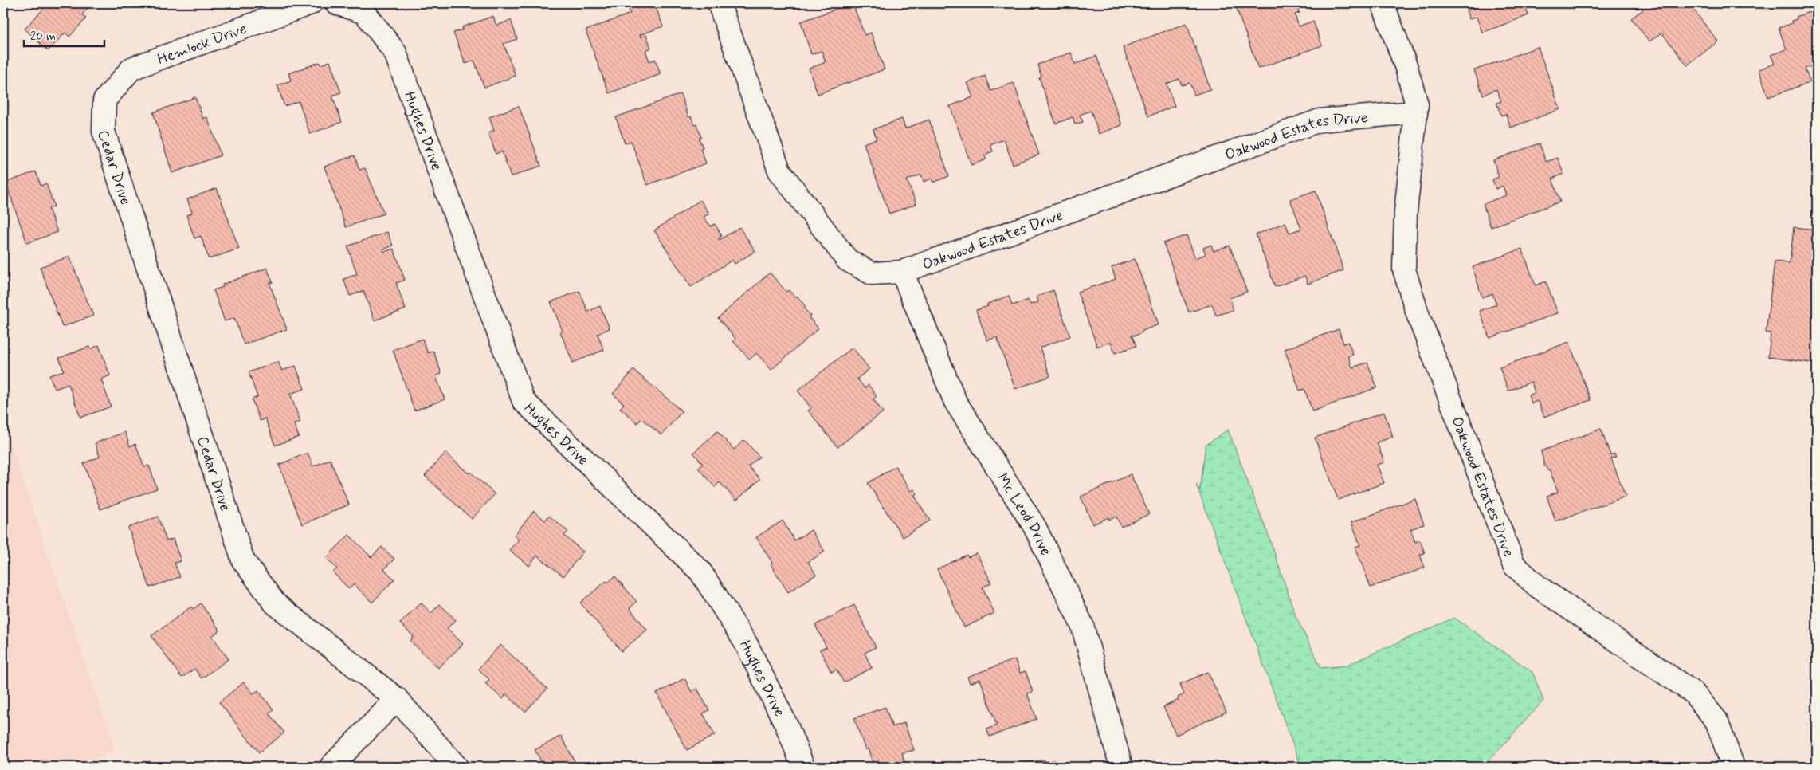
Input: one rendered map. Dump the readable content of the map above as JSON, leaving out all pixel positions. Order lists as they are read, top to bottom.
{
  "streets": {
    "street": [
      "Hemlock Drive",
      "Hughes Drive",
      "Oakwood Estates Drive",
      "Cedar Drive",
      "Mc Leod Drive"
    ]
  },
  "crossings": [
    ["Hemlock Drive", "Cedar Drive"],
    ["Oakwood Estates Drive", "Mc Leod Drive"]
  ],
  "scale_bar": "20 m"
}
